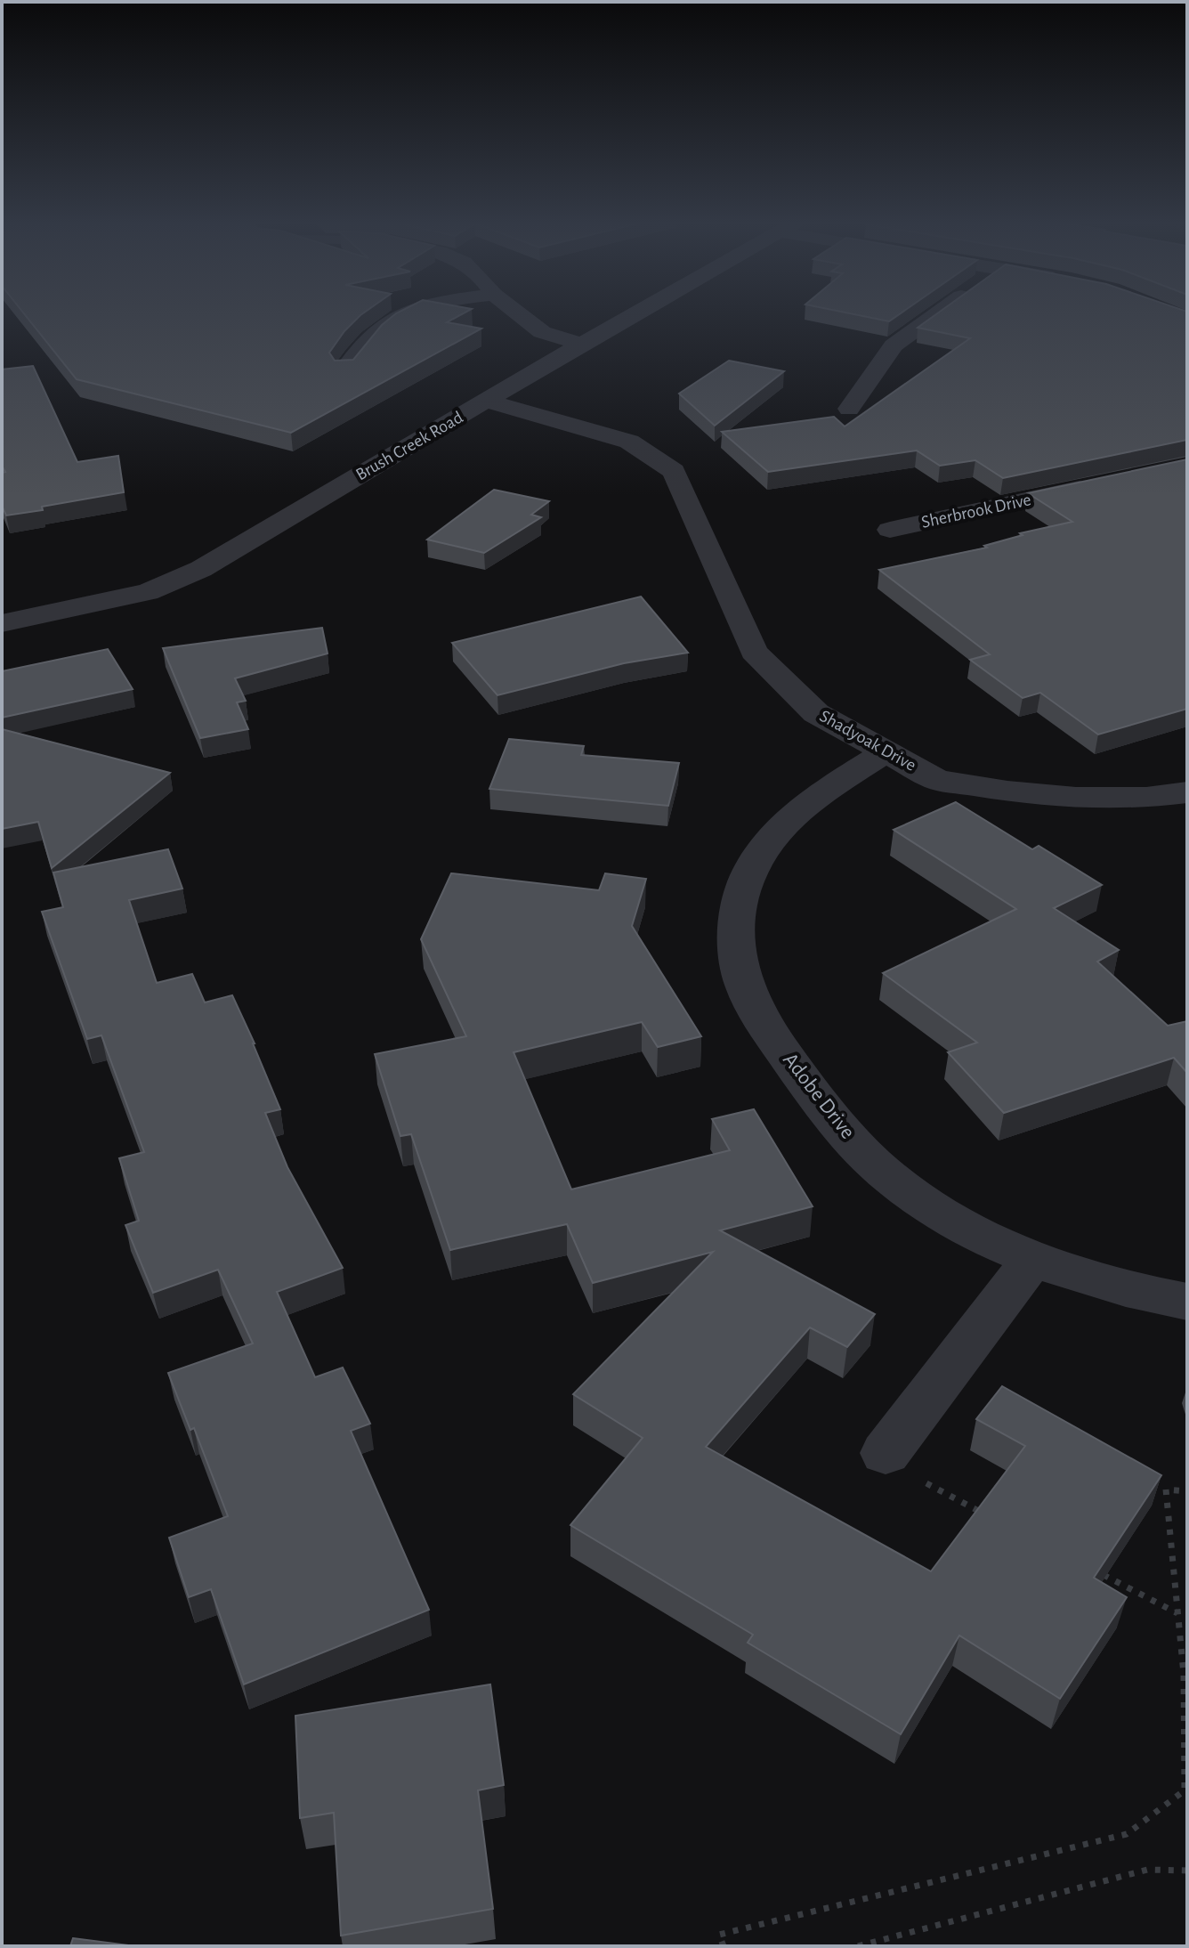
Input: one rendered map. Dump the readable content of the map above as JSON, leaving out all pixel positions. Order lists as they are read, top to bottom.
{
  "streets": {
    "street": [
      "Brush Creek Road",
      "Sherbrook Drive",
      "Shadyoak Drive",
      "Adobe Drive"
    ]
  },
  "crossings": [
    ["Brush Creek Road", "Shadyoak Drive"],
    ["Shadyoak Drive", "Adobe Drive"]
  ]
}
